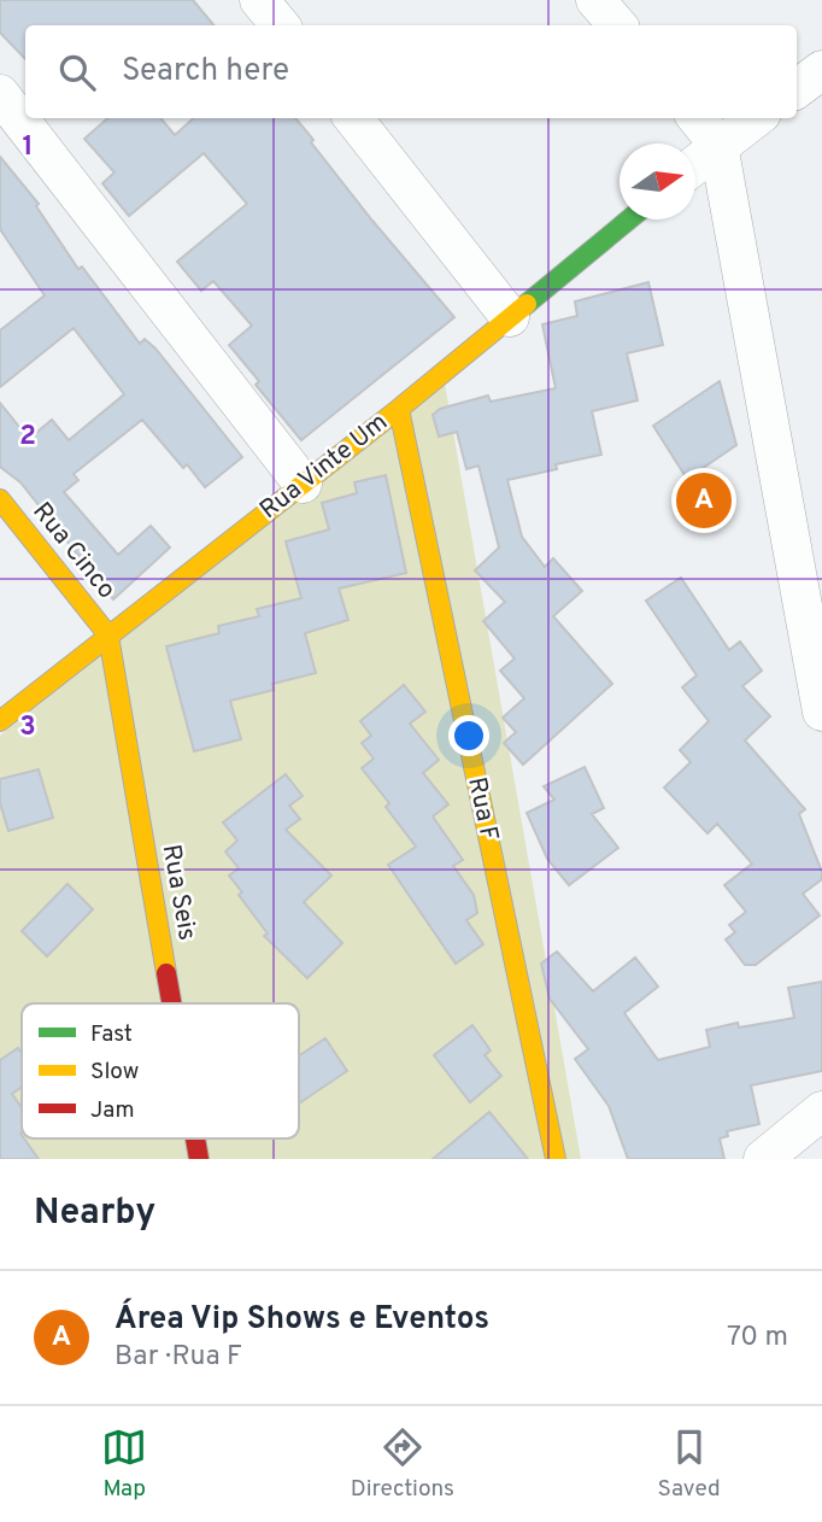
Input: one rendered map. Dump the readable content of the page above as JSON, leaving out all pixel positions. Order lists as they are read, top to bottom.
{
  "streets": {
    "street": [
      "Rua Vinte Um",
      "Rua Cinco",
      "Rua F",
      "Rua Seis"
    ]
  },
  "crossings": [
    ["Rua Vinte Um", "Rua Cinco"],
    ["Rua Vinte Um", "Rua F"],
    ["Rua Vinte Um", "Rua Seis"],
    ["Rua Cinco", "Rua Seis"]
  ],
  "legend": ["Fast", "Slow", "Jam"],
  "north": "right",
  "page": {
    "search": "Search here",
    "pins": "A",
    "heading": "Nearby",
    "list": [
      {
        "mark": "A",
        "name": "Área Vip Shows e Eventos",
        "note": "Bar · Rua F",
        "value": "70 m"
      }
    ],
    "nav": ["Map", "Directions", "Saved"]
  },
  "grid": {
    "rows": ["1", "2", "3"]
  }
}
